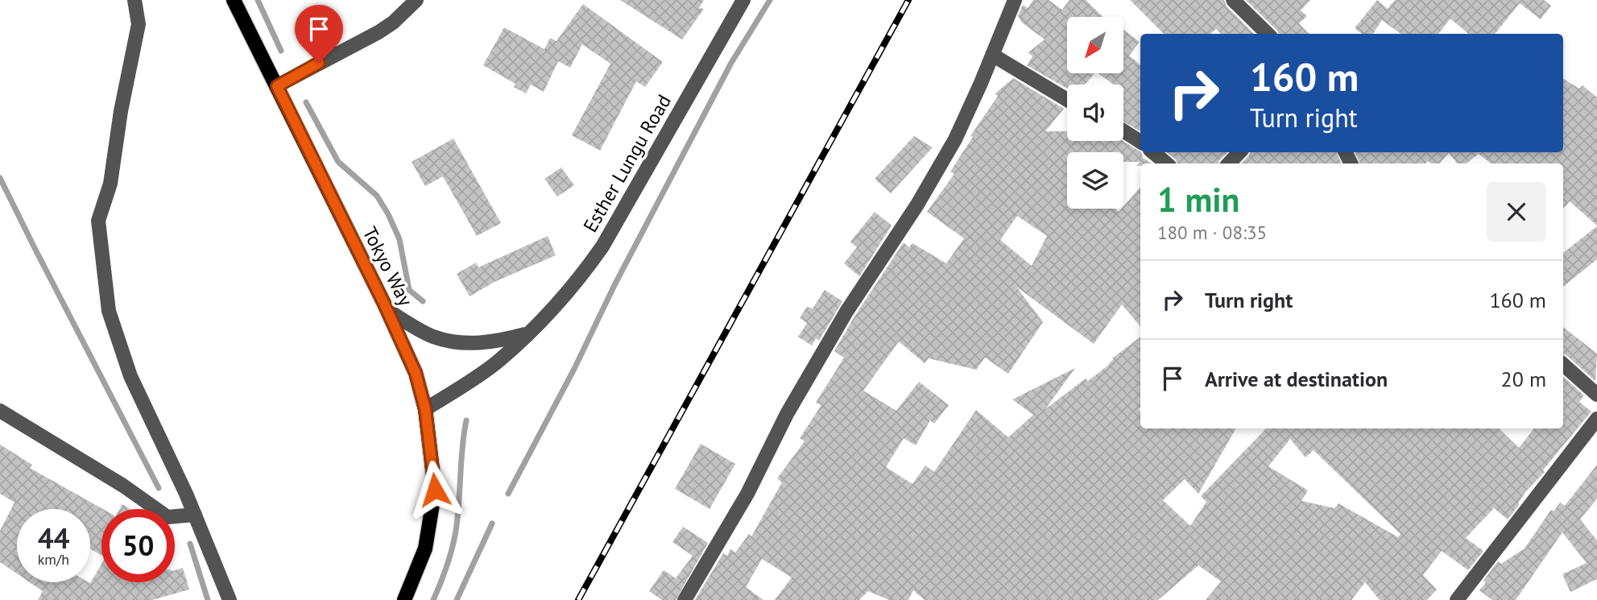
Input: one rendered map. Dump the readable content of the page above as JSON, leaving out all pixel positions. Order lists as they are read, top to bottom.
{
  "streets": {
    "main road": ["Tokyo Way"],
    "street": ["Esther Lungu Road"]
  },
  "crossings": [
    ["Esther Lungu Road", "Tokyo Way"]
  ],
  "north": "bottom left",
  "page": {
    "turn": ["160 m", "Turn right"],
    "heading": ["1 min", "180 m · 08:35"],
    "list": [
      {
        "name": "Turn right",
        "value": "160 m"
      },
      {
        "name": "Arrive at destination",
        "value": "20 m"
      }
    ],
    "speed": "44 km/h",
    "limit": "50"
  }
}
